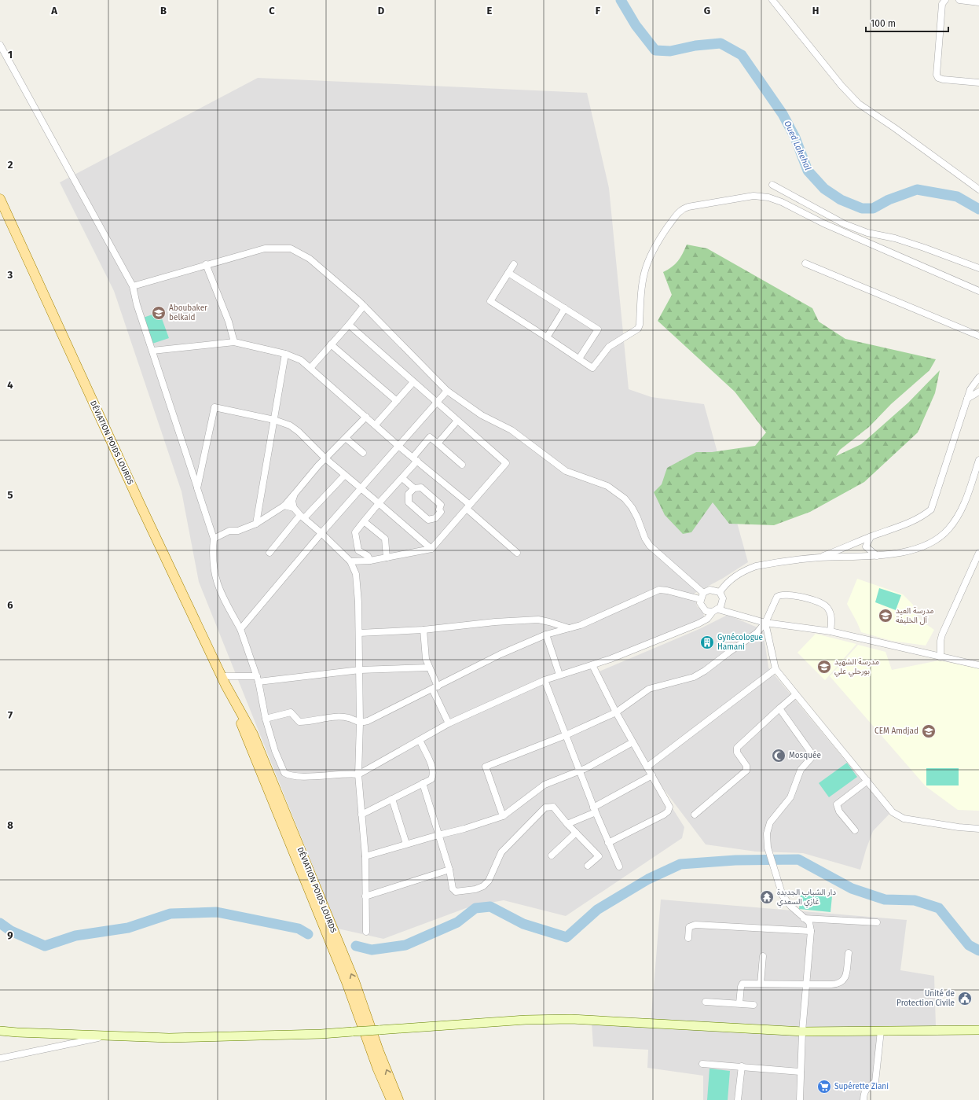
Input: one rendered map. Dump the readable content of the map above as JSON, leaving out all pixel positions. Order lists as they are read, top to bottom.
{
  "streets": {
    "main road": ["DÉVIATION POIDS LOURDS"]
  },
  "water": ["Oued Lakehal"],
  "places": {
    "school or university": [
      "Aboubaker belkaid",
      "مدرسة العيد آل الخليفة",
      "مدرسة الشهيد بورحلي علي",
      "CEM Amdjad"
    ],
    "building": ["Gynécologue Hamani"],
    "mosque": ["Mosquée"],
    "temple": ["دار الشباب الجديدة غازي السعدي"],
    "public building": ["Unité de Protection Civile"],
    "supermarket": ["Supérette Ziani"]
  },
  "scale_bar": "100 m",
  "grid": {
    "columns": [
      "A",
      "B",
      "C",
      "D",
      "E",
      "F",
      "G",
      "H"
    ],
    "rows": [
      "1",
      "2",
      "3",
      "4",
      "5",
      "6",
      "7",
      "8",
      "9"
    ]
  }
}
